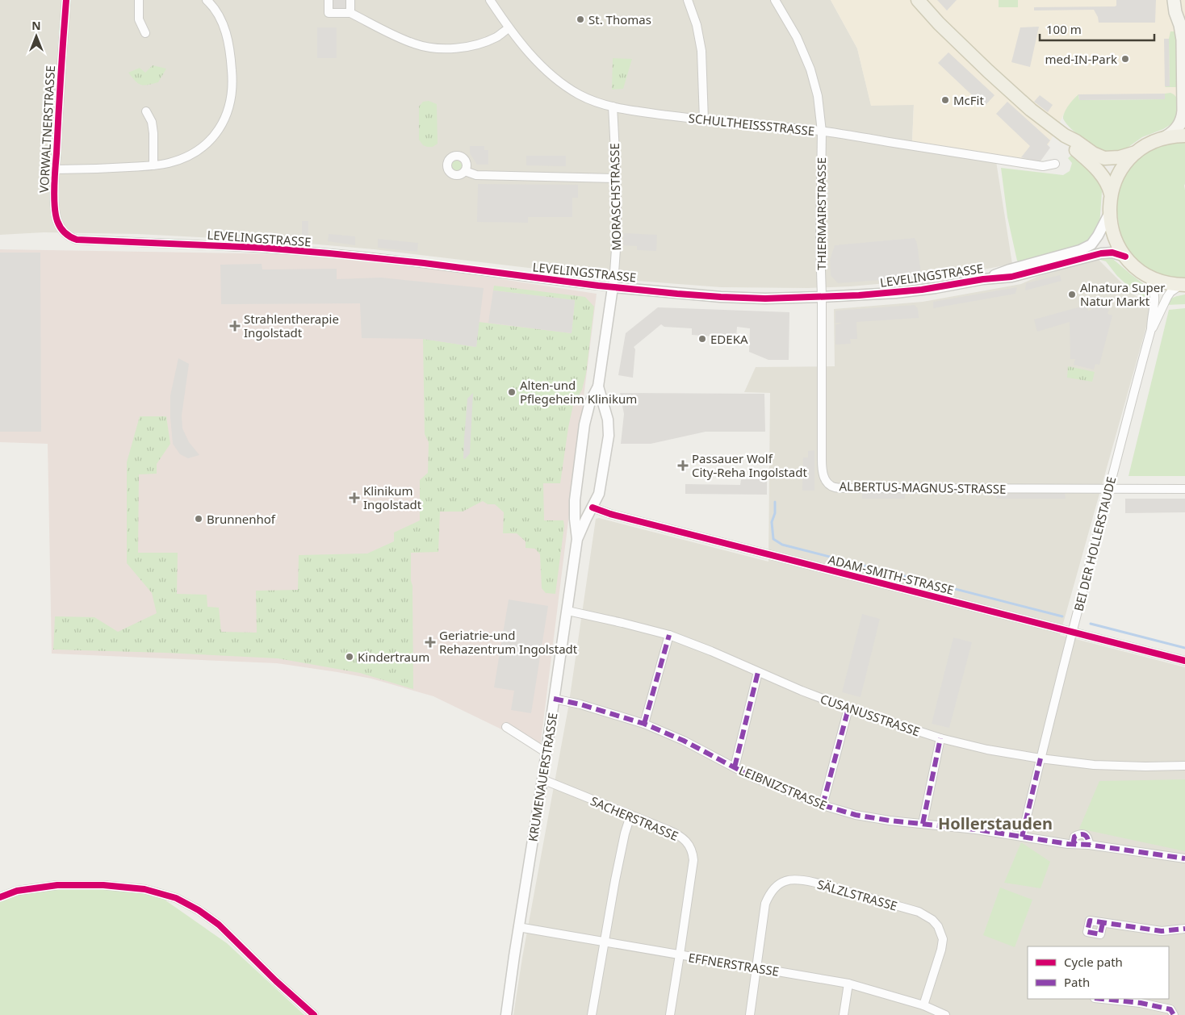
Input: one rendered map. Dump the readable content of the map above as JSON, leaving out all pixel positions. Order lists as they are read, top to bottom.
{
  "streets": {
    "street": [
      "SCHULTHEISSSTRASSE",
      "VORWALTNERSTRASSE",
      "MORASCHSTRASSE",
      "THIERMAIRSTRASSE",
      "LEVELINGSTRASSE",
      "ALBERTUS-MAGNUS-STRASSE",
      "BEI DER HOLLERSTAUDE",
      "ADAM-SMITH-STRASSE",
      "CUSANUSSTRASSE",
      "KRUMENAUERSTRASSE",
      "LEIBNIZSTRASSE",
      "SACHERSTRASSE",
      "SÄLZLSTRASSE",
      "EFFNERSTRASSE"
    ]
  },
  "crossings": [
    ["SCHULTHEISSSTRASSE", "MORASCHSTRASSE"],
    ["SCHULTHEISSSTRASSE", "THIERMAIRSTRASSE"],
    ["VORWALTNERSTRASSE", "LEVELINGSTRASSE"],
    ["MORASCHSTRASSE", "LEVELINGSTRASSE"],
    ["MORASCHSTRASSE", "KRUMENAUERSTRASSE"],
    ["THIERMAIRSTRASSE", "LEVELINGSTRASSE"],
    ["THIERMAIRSTRASSE", "ALBERTUS-MAGNUS-STRASSE"],
    ["LEVELINGSTRASSE", "ALBERTUS-MAGNUS-STRASSE"],
    ["LEVELINGSTRASSE", "KRUMENAUERSTRASSE"],
    ["ALBERTUS-MAGNUS-STRASSE", "BEI DER HOLLERSTAUDE"],
    ["BEI DER HOLLERSTAUDE", "ADAM-SMITH-STRASSE"],
    ["BEI DER HOLLERSTAUDE", "CUSANUSSTRASSE"],
    ["BEI DER HOLLERSTAUDE", "LEIBNIZSTRASSE"],
    ["ADAM-SMITH-STRASSE", "KRUMENAUERSTRASSE"],
    ["CUSANUSSTRASSE", "KRUMENAUERSTRASSE"],
    ["KRUMENAUERSTRASSE", "LEIBNIZSTRASSE"],
    ["KRUMENAUERSTRASSE", "SACHERSTRASSE"],
    ["KRUMENAUERSTRASSE", "EFFNERSTRASSE"],
    ["SACHERSTRASSE", "EFFNERSTRASSE"],
    ["SÄLZLSTRASSE", "EFFNERSTRASSE"]
  ],
  "districts": ["Hollerstauden"],
  "places": {
    "other": [
      "St. Thomas",
      "med-IN-Park",
      "McFit",
      "Alnatura Super Natur Markt",
      "EDEKA",
      "Alten-und Pflegeheim Klinikum",
      "Brunnenhof",
      "Kindertraum"
    ],
    "health": [
      "Strahlentherapie Ingolstadt",
      "Passauer Wolf City-Reha Ingolstadt",
      "Klinikum Ingolstadt",
      "Geriatrie-und Rehazentrum Ingolstadt"
    ]
  },
  "legend": ["Cycle path", "Path"],
  "scale_bar": "100 m",
  "north": "top"
}
